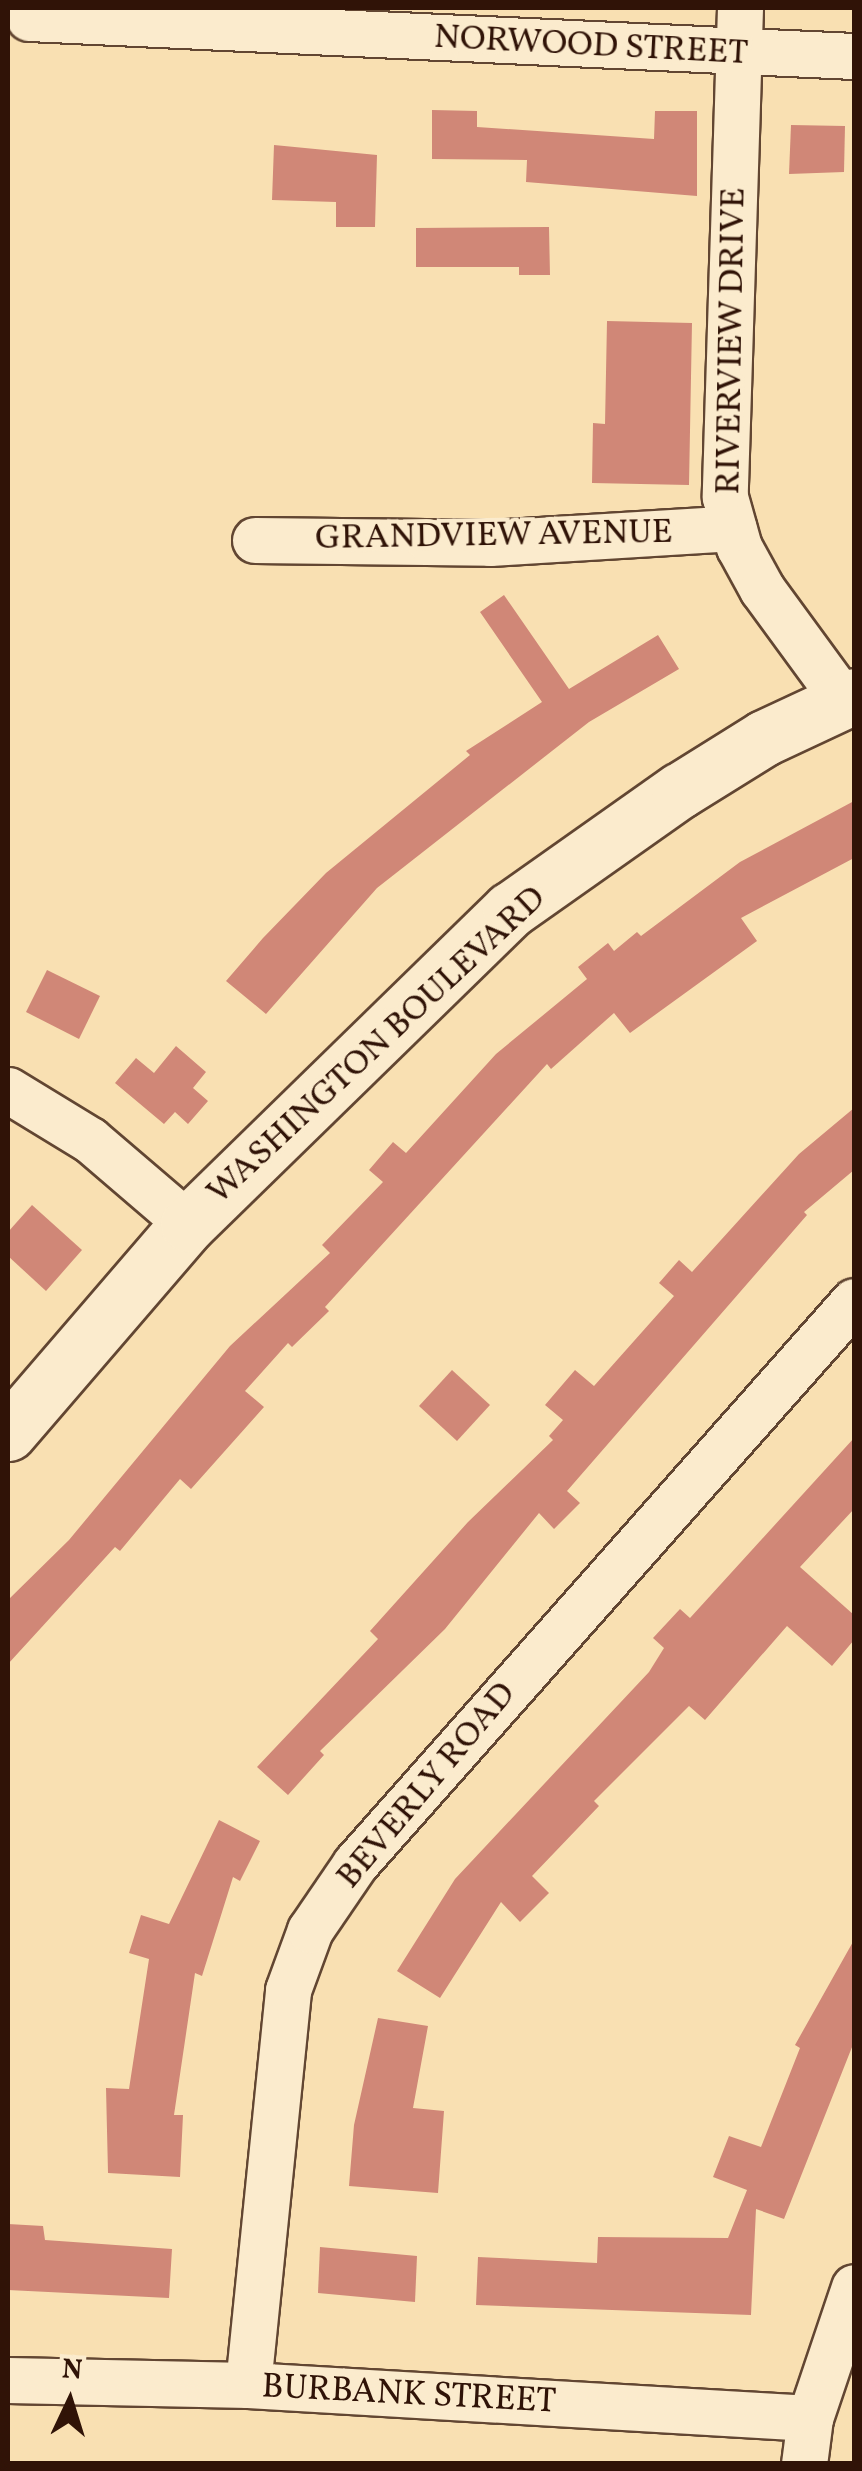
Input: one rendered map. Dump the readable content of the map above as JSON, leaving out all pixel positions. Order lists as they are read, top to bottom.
{
  "streets": {
    "street": [
      "NORWOOD STREET",
      "RIVERVIEW DRIVE",
      "GRANDVIEW AVENUE",
      "WASHINGTON BOULEVARD",
      "BEVERLY ROAD",
      "BURBANK STREET"
    ]
  },
  "crossings": [
    ["NORWOOD STREET", "RIVERVIEW DRIVE"],
    ["RIVERVIEW DRIVE", "GRANDVIEW AVENUE"],
    ["RIVERVIEW DRIVE", "WASHINGTON BOULEVARD"],
    ["BEVERLY ROAD", "BURBANK STREET"]
  ],
  "north": "top"
}
